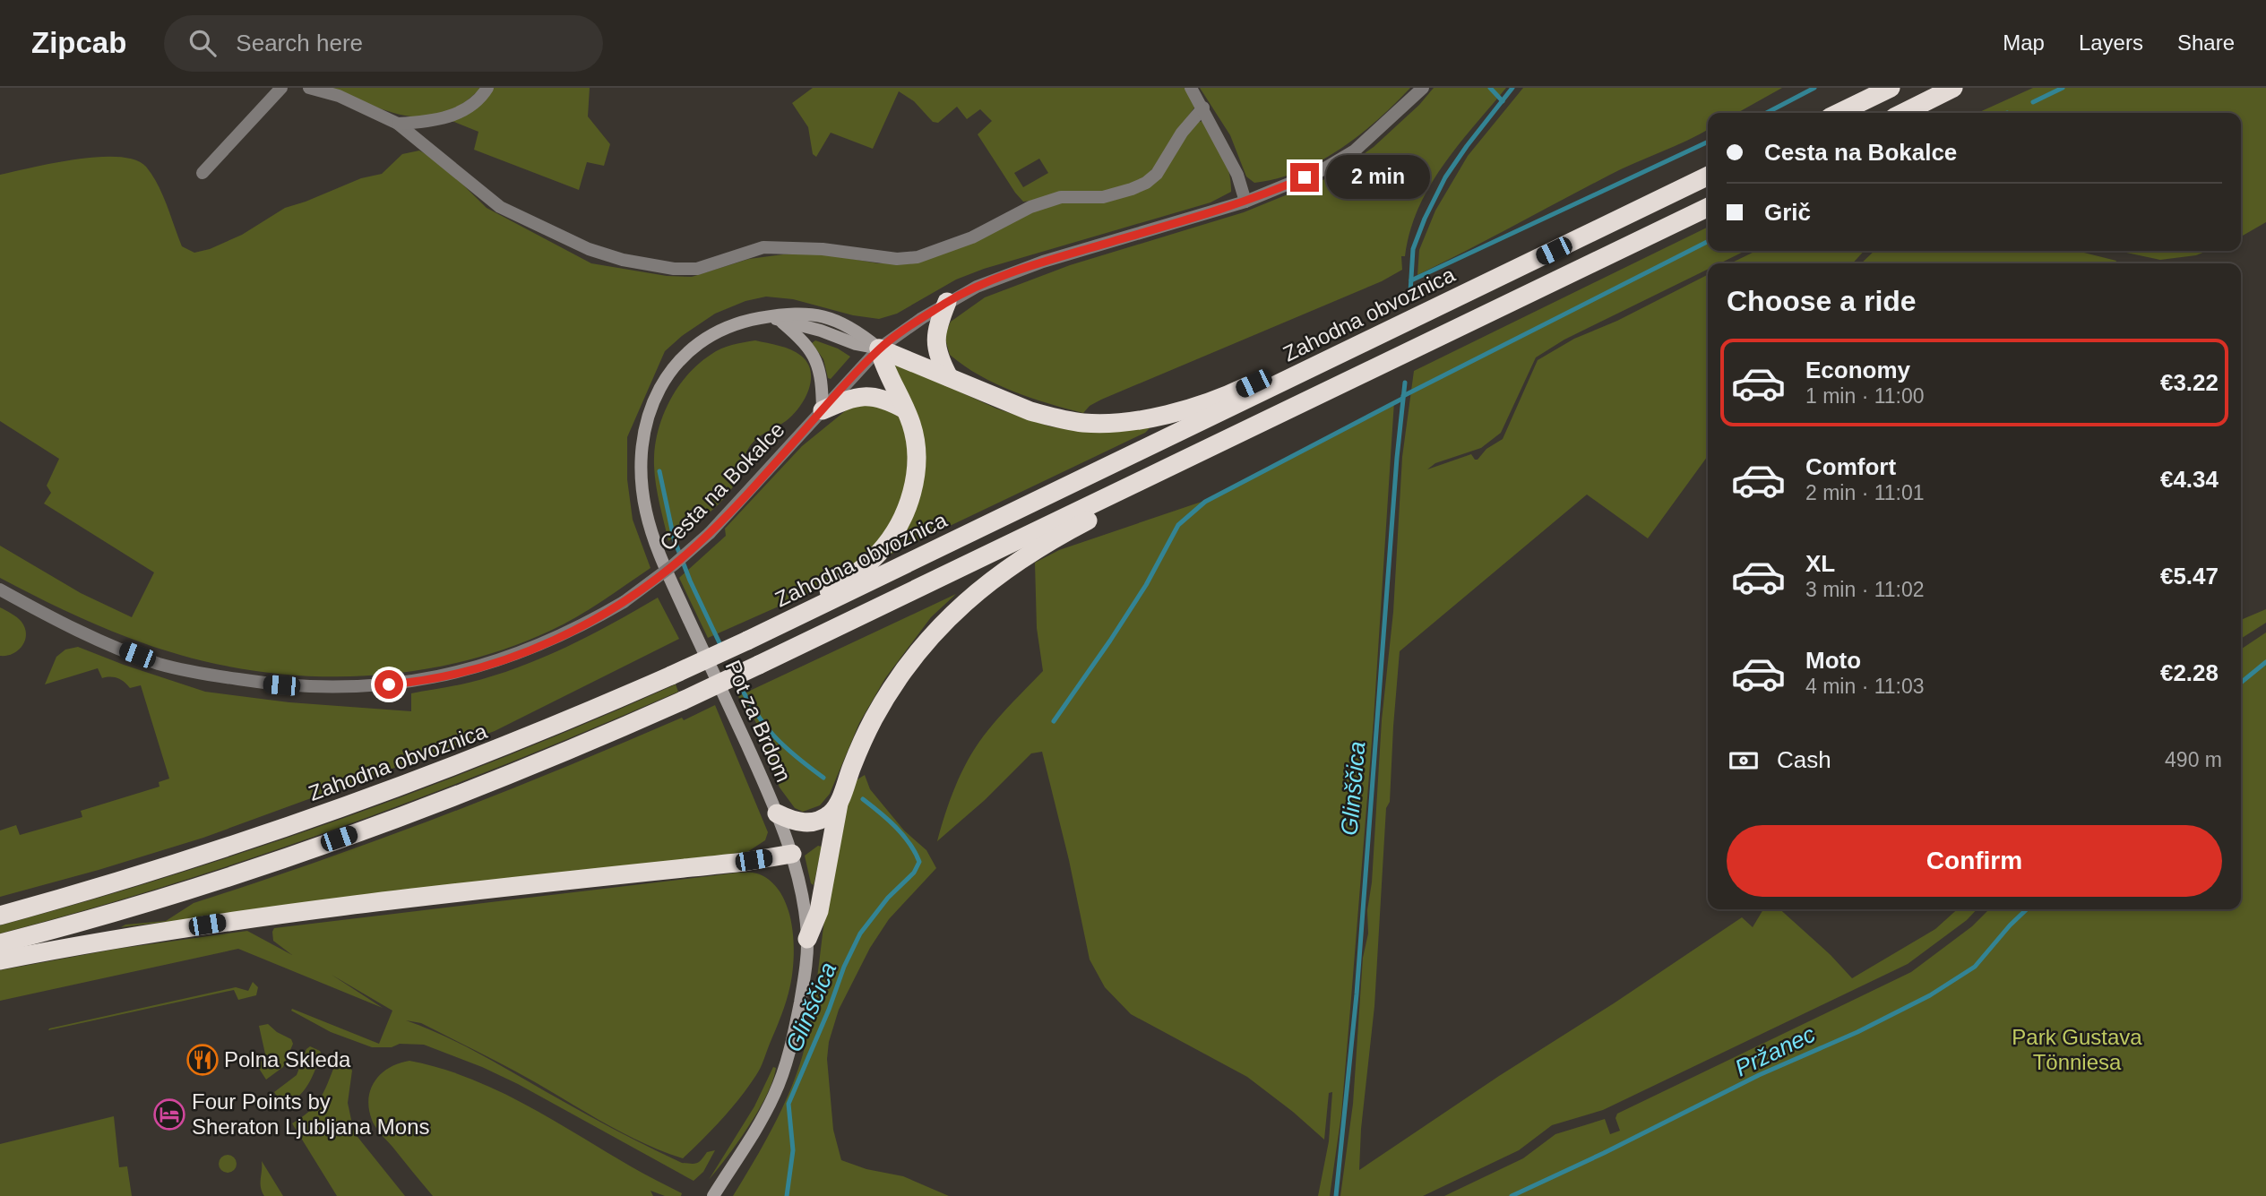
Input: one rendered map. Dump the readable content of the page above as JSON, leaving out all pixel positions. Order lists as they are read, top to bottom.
{
  "streets": {
    "highway": ["Zahodna obvoznica"],
    "main road": ["Pot za Brdom"],
    "street": ["Cesta na Bokalce"]
  },
  "crossings": [
    ["Cesta na Bokalce", "Pot za Brdom"]
  ],
  "water": ["Glinščica", "Pržanec"],
  "parks": ["Park Gustava Tönniesa"],
  "places": {
    "restaurant": ["Polna Skleda"],
    "hotel": ["Four Points by Sheraton Ljubljana Mons"]
  },
  "page": {
    "header": "Zipcab",
    "search": "Search here",
    "nav": ["Map", "Layers", "Share"],
    "banner": ["Cesta na Bokalce", "Grič"],
    "bubble": "2 min",
    "heading": "Choose a ride",
    "list": [
      {
        "name": "Economy",
        "note": "1 min · 11:00",
        "value": "€3.22"
      },
      {
        "name": "Comfort",
        "note": "2 min · 11:01",
        "value": "€4.34"
      },
      {
        "name": "XL",
        "note": "3 min · 11:02",
        "value": "€5.47"
      },
      {
        "name": "Moto",
        "note": "4 min · 11:03",
        "value": "€2.28"
      }
    ],
    "pay": ["Cash", "490 m"],
    "buttons": "Confirm"
  }
}
